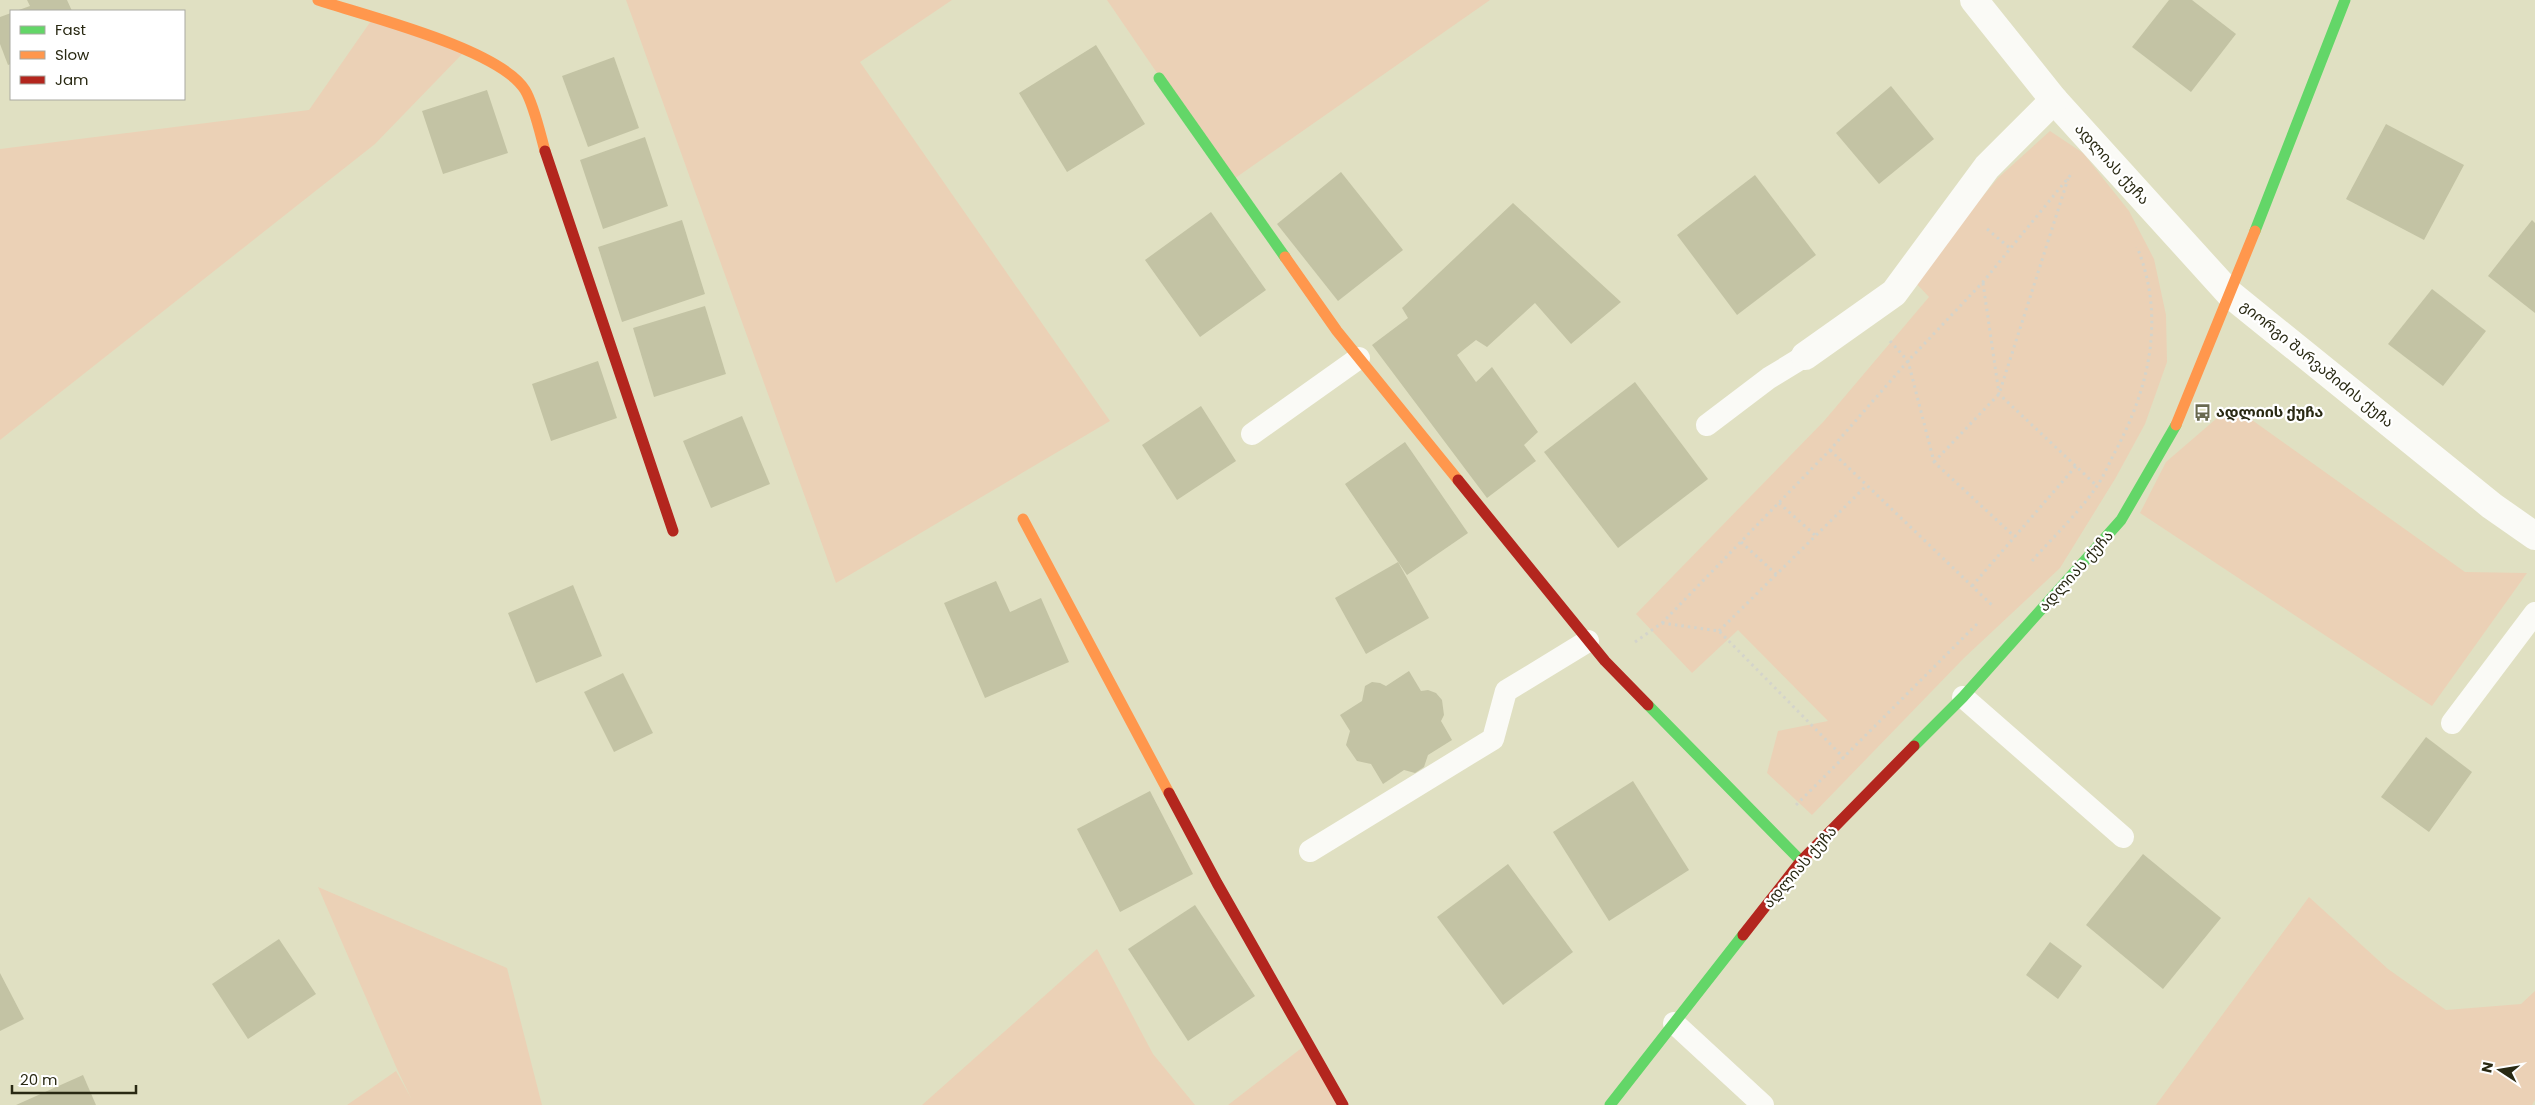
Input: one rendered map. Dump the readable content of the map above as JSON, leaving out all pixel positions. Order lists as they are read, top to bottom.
{
  "streets": {
    "street": ["ადლიას ქუჩა", "გიორგი შარვაშიძის ქუჩა"]
  },
  "crossings": [
    ["ადლიას ქუჩა", "გიორგი შარვაშიძის ქუჩა"]
  ],
  "places": {
    "bus stop": ["ადლიის ქუჩა"]
  },
  "legend": ["Fast", "Slow", "Jam"],
  "scale_bar": "20 m",
  "north": "left"
}
